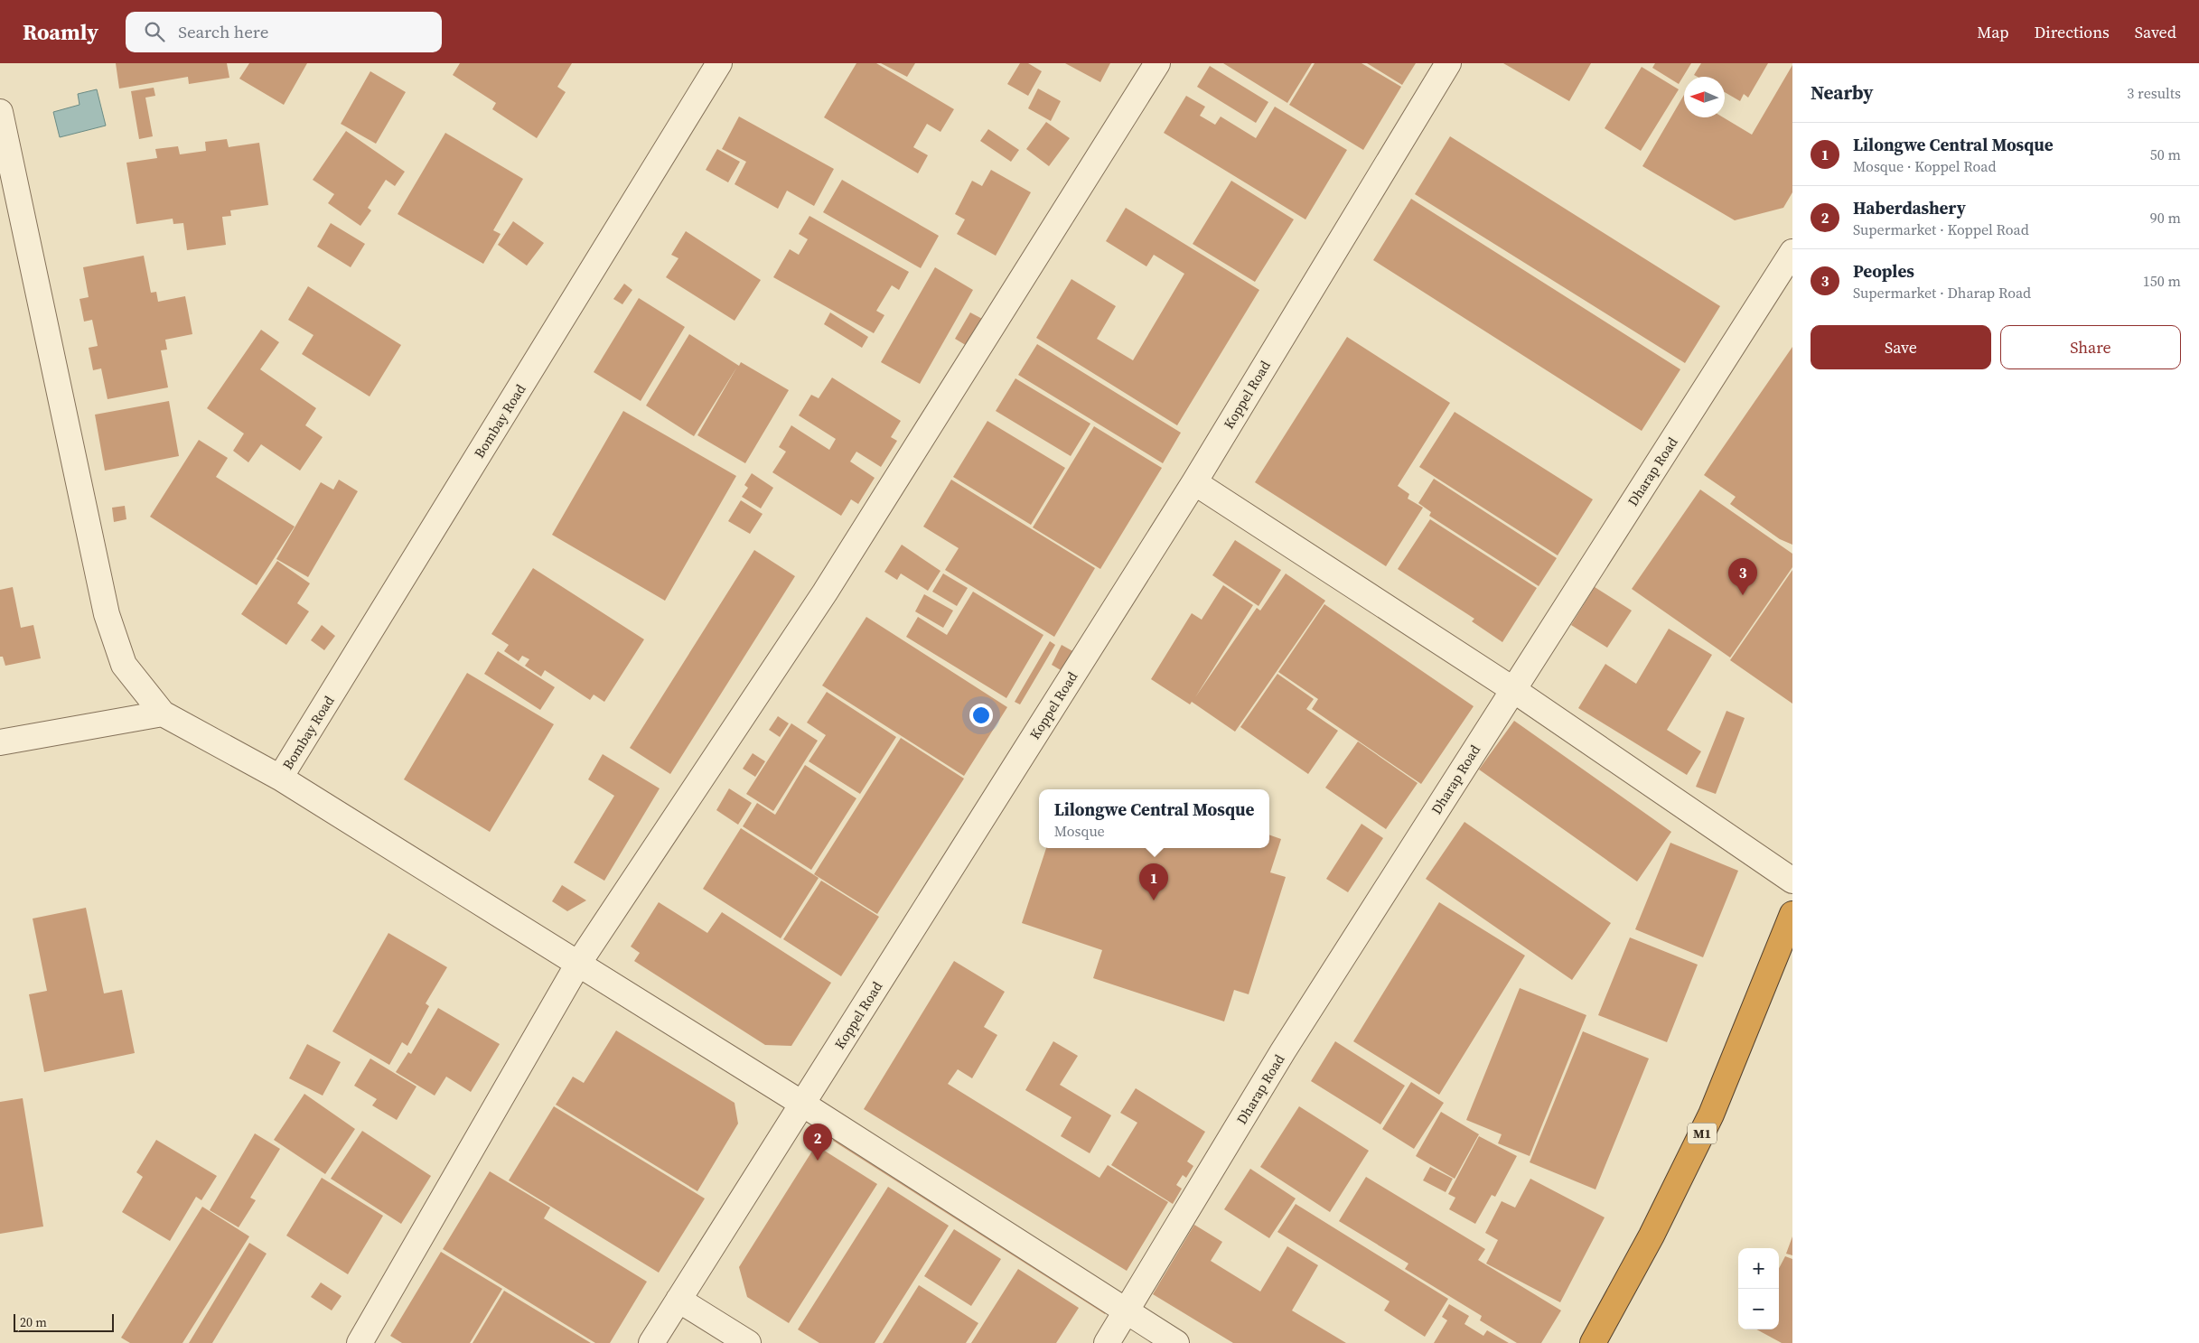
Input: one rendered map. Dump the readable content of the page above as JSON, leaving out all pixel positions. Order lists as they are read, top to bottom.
{
  "streets": {
    "highway": ["M1"],
    "street": ["Koppel Road", "Bombay Road", "Dharap Road"]
  },
  "scale_bar": "20 m",
  "north": "left",
  "page": {
    "header": "Roamly",
    "search": "Search here",
    "nav": ["Map", "Directions", "Saved"],
    "heading": ["Nearby", "3 results"],
    "list": [
      {
        "mark": "1",
        "name": "Lilongwe Central Mosque",
        "note": "Mosque · Koppel Road",
        "value": "50 m"
      },
      {
        "mark": "2",
        "name": "Haberdashery",
        "note": "Supermarket · Koppel Road",
        "value": "90 m"
      },
      {
        "mark": "3",
        "name": "Peoples",
        "note": "Supermarket · Dharap Road",
        "value": "150 m"
      }
    ],
    "buttons": ["Save", "Share"],
    "pins": ["3", "1", "2"],
    "popup": ["Lilongwe Central Mosque", "Mosque"],
    "map_buttons": ["+", "−"],
    "scale": "20 m"
  }
}
